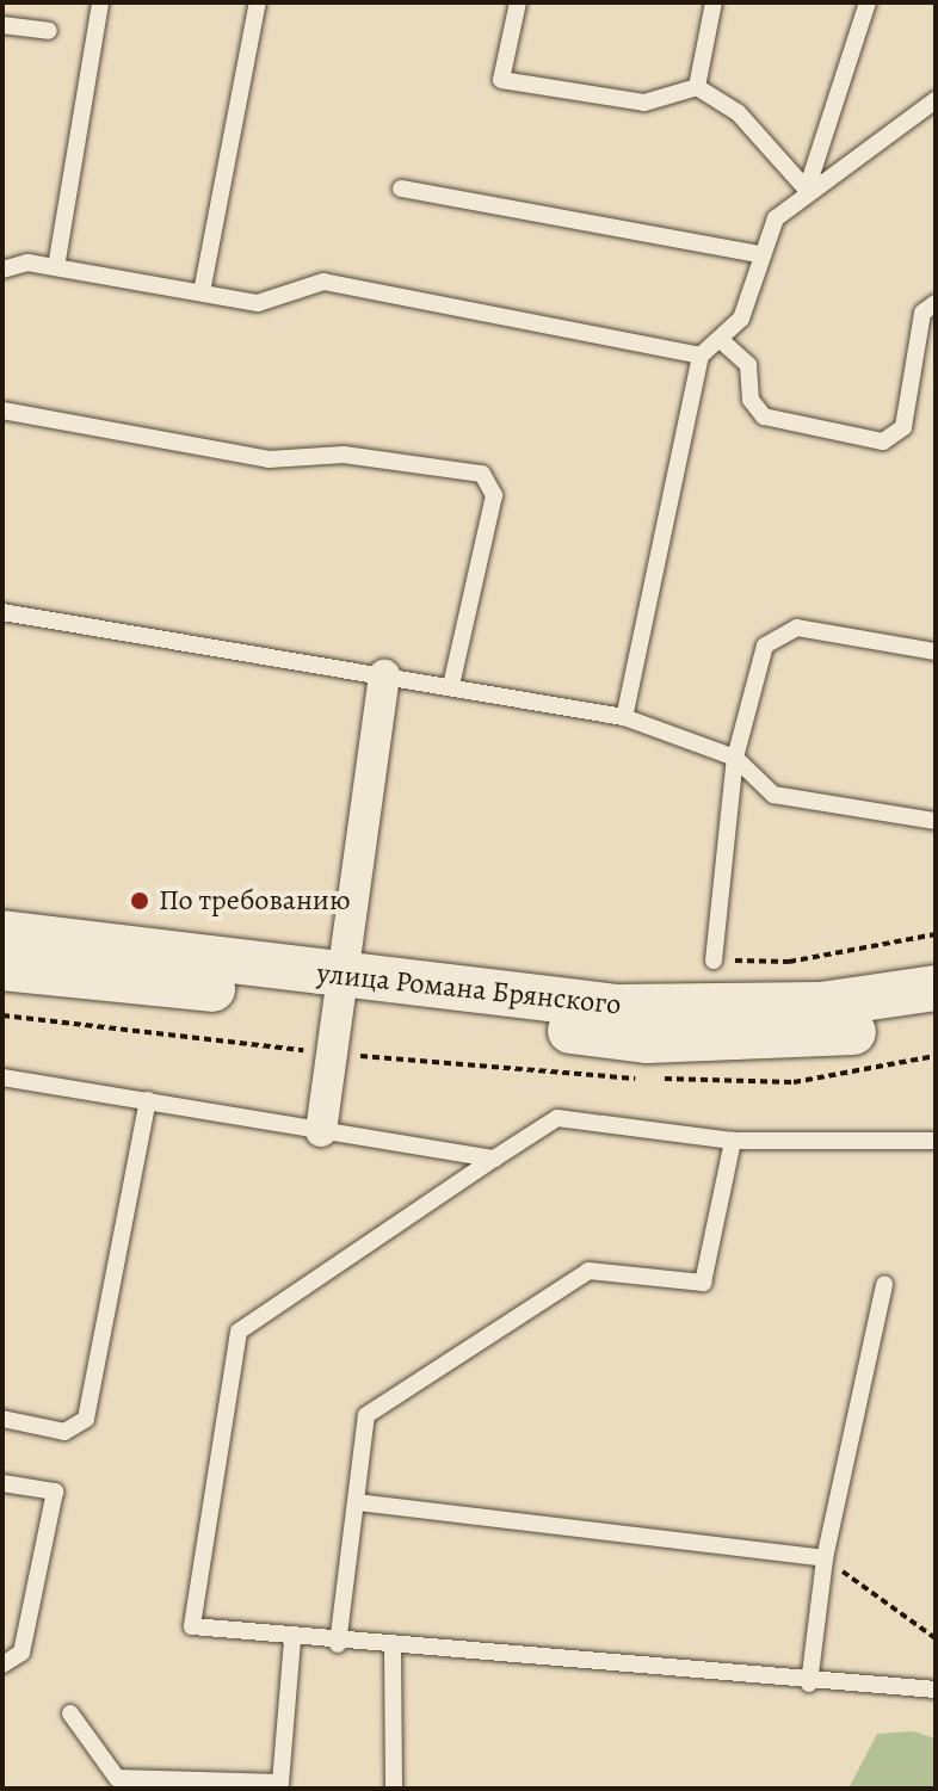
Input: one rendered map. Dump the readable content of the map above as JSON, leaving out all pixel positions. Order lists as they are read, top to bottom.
{
  "streets": {
    "main road": ["улица Романа Брянского"]
  },
  "places": ["По требованию"]
}
